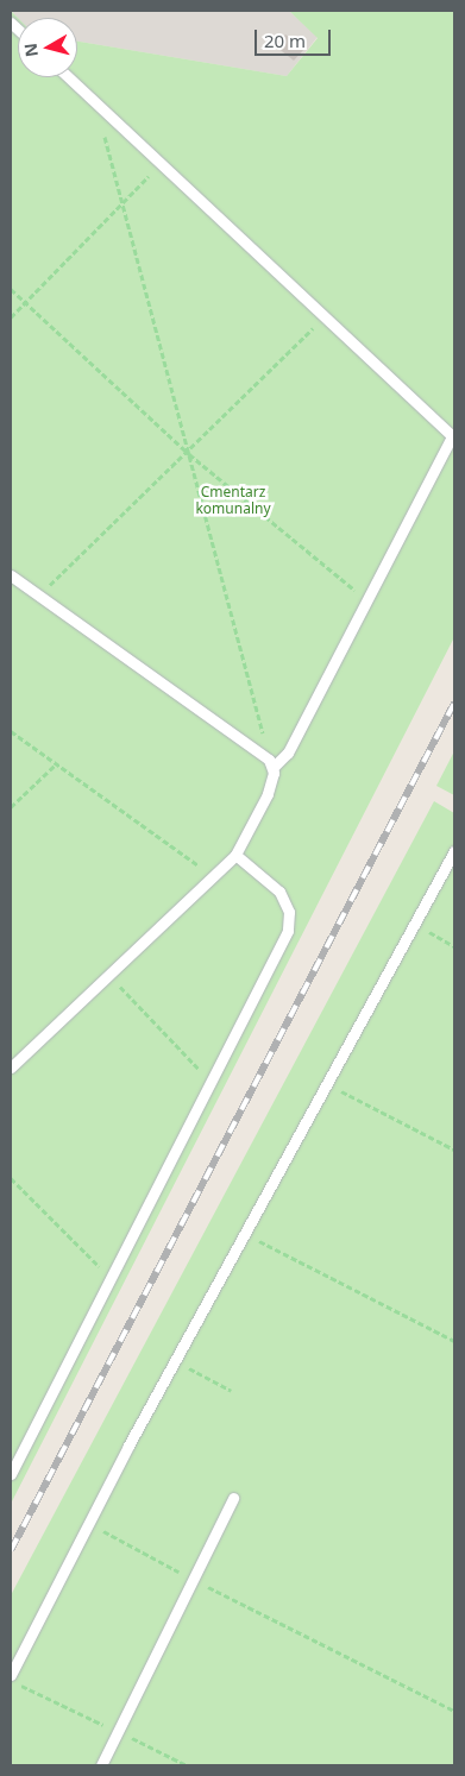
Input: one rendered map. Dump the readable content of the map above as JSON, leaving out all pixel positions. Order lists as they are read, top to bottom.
{
  "parks": ["Cmentarz komunalny"],
  "scale_bar": "20 m",
  "north": "left"
}
